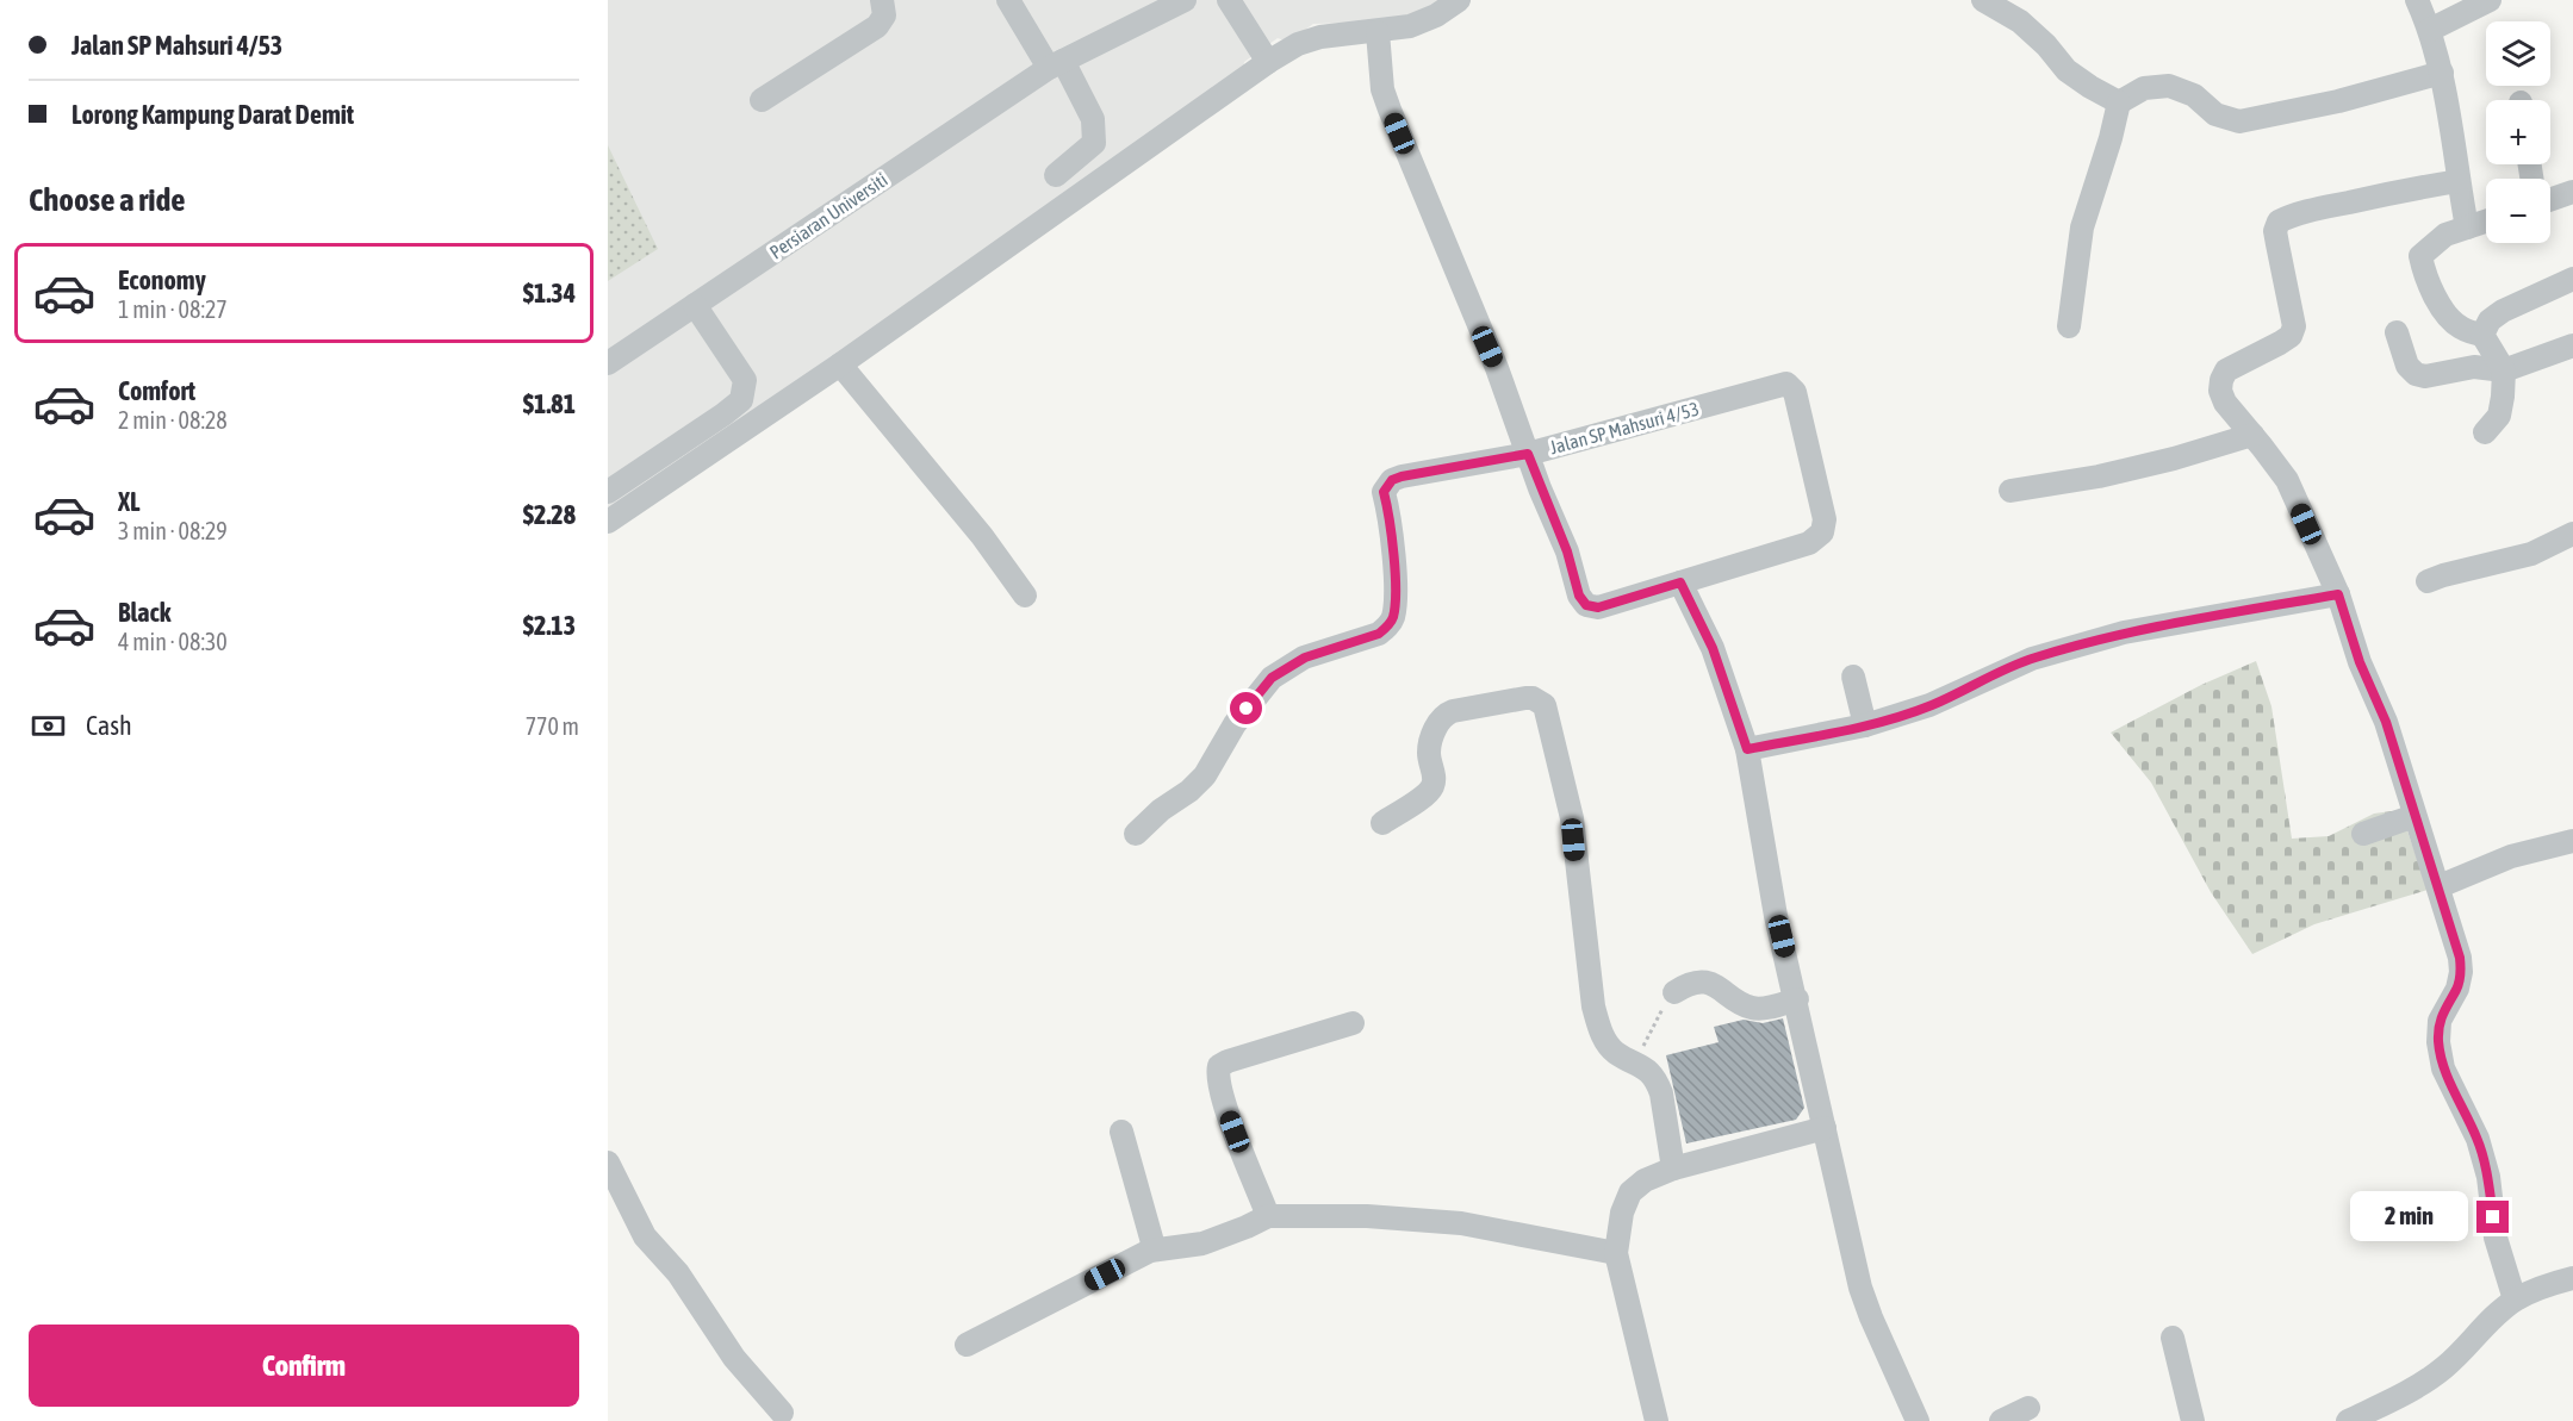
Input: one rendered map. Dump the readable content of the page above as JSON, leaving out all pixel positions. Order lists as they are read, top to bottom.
{
  "streets": {
    "street": ["Persiaran Universiti", "Jalan SP Mahsuri 4/53"]
  },
  "page": {
    "banner": ["Jalan SP Mahsuri 4/53", "Lorong Kampung Darat Demit"],
    "map_buttons": ["+", "−"],
    "heading": "Choose a ride",
    "list": [
      {
        "name": "Economy",
        "note": "1 min · 08:27",
        "value": "$1.34"
      },
      {
        "name": "Comfort",
        "note": "2 min · 08:28",
        "value": "$1.81"
      },
      {
        "name": "XL",
        "note": "3 min · 08:29",
        "value": "$2.28"
      },
      {
        "name": "Black",
        "note": "4 min · 08:30",
        "value": "$2.13"
      }
    ],
    "pay": ["Cash", "770 m"],
    "bubble": "2 min",
    "buttons": "Confirm"
  }
}
